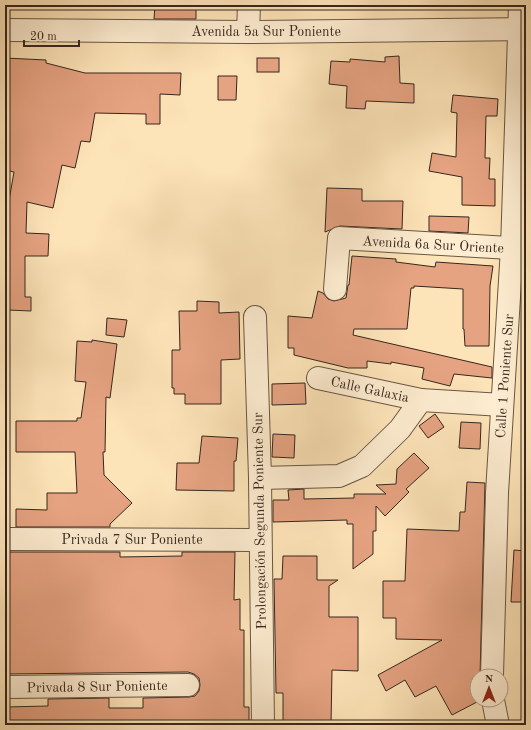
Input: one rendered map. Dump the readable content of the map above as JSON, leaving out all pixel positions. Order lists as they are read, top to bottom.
{
  "streets": {
    "street": [
      "Avenida 5a Sur Poniente",
      "Avenida 6a Sur Oriente",
      "Calle 1 Poniente Sur",
      "Calle Galaxia",
      "Prolongación Segunda Poniente Sur",
      "Privada 7 Sur Poniente",
      "Privada 8 Sur Poniente"
    ]
  },
  "crossings": [
    ["Avenida 5a Sur Poniente", "Calle 1 Poniente Sur"],
    ["Avenida 6a Sur Oriente", "Calle 1 Poniente Sur"],
    ["Calle 1 Poniente Sur", "Calle Galaxia"],
    ["Calle Galaxia", "Prolongación Segunda Poniente Sur"],
    ["Prolongación Segunda Poniente Sur", "Privada 7 Sur Poniente"]
  ],
  "scale_bar": "20 m",
  "north": "top"
}
